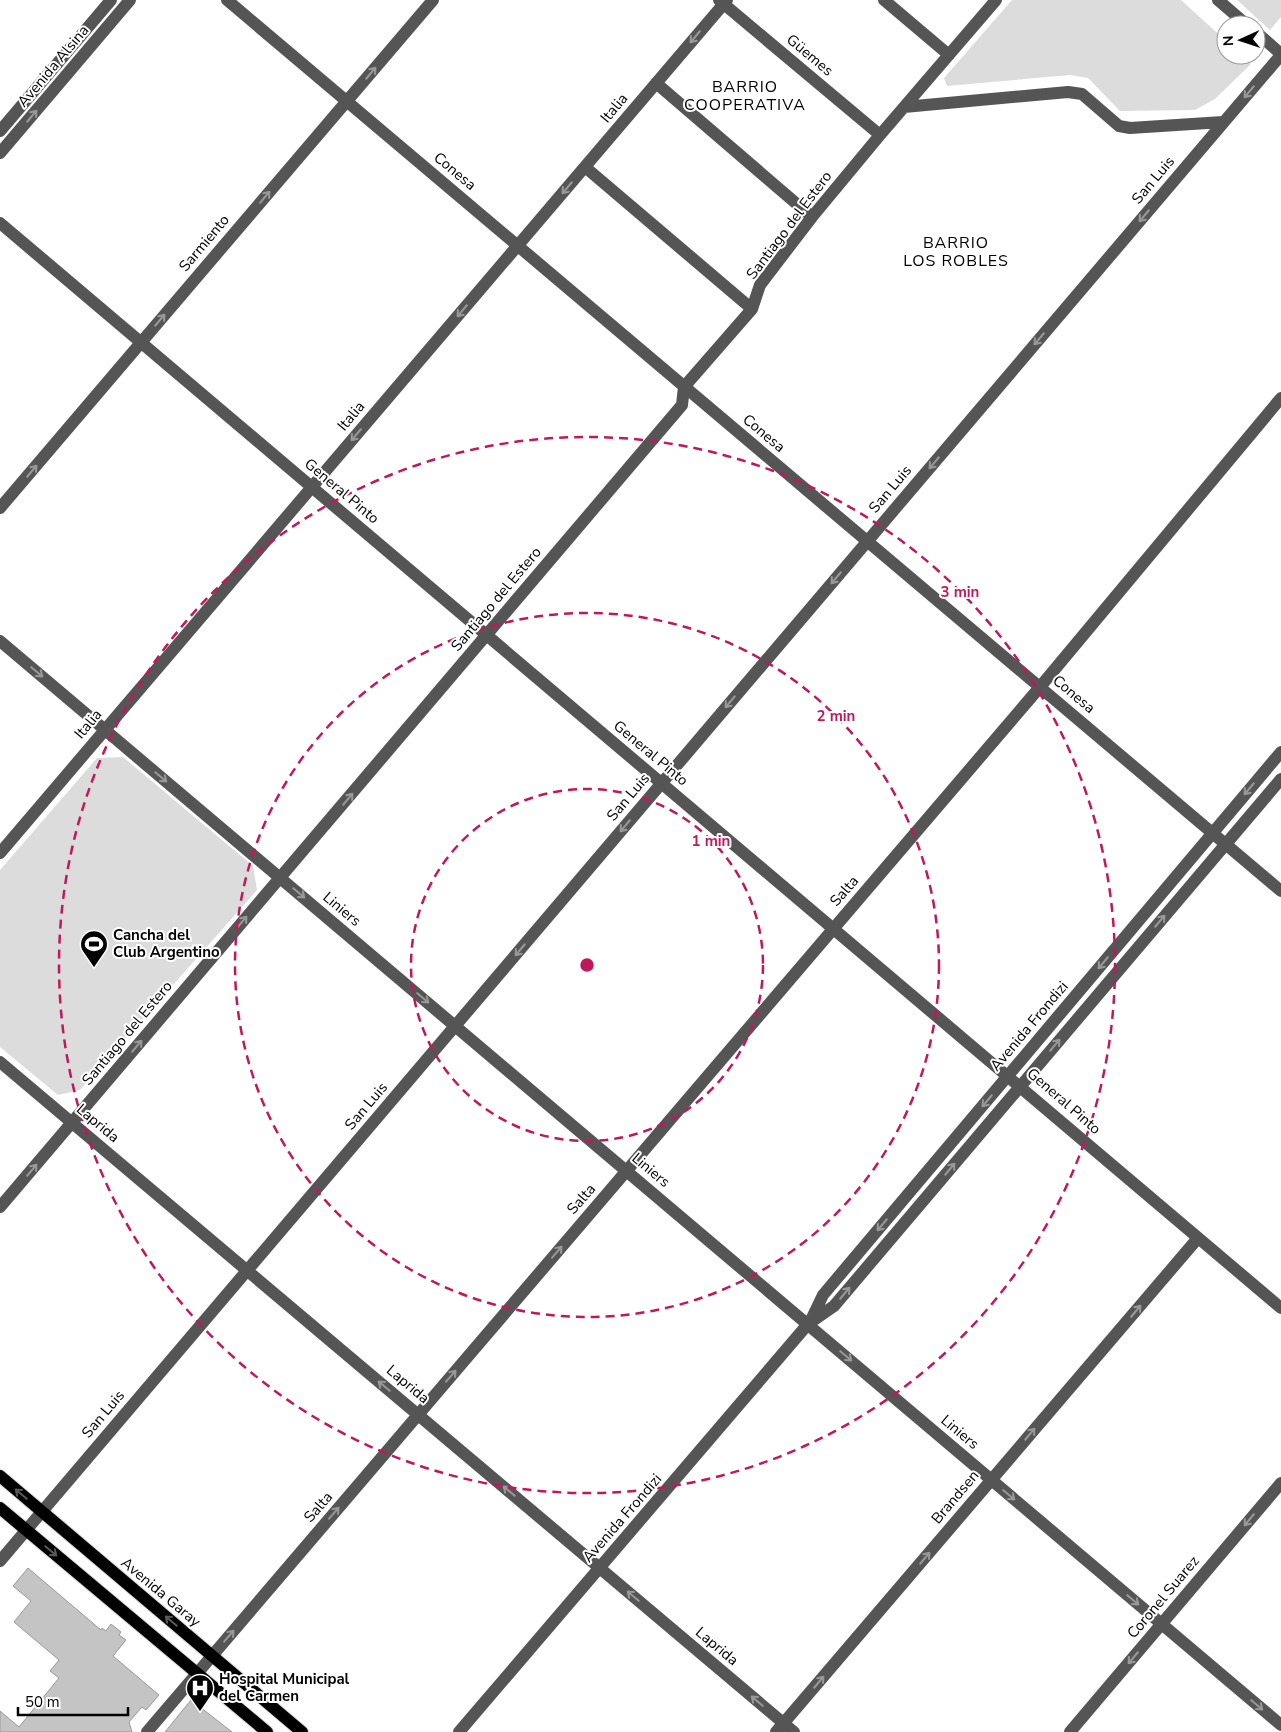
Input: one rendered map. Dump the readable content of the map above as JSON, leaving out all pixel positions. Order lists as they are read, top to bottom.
{
  "streets": {
    "main road": ["Avenida Garay"],
    "street": [
      "Güemes",
      "Avenida Alsina",
      "Italia",
      "Conesa",
      "San Luis",
      "Santiago del Estero",
      "Sarmiento",
      "General Pinto",
      "Salta",
      "Liniers",
      "Avenida Frondizi",
      "Laprida",
      "Brandsen",
      "Coronel Suarez"
    ]
  },
  "crossings": [
    ["Güemes", "Italia"],
    ["Güemes", "Santiago del Estero"],
    ["Italia", "Conesa"],
    ["Italia", "General Pinto"],
    ["Italia", "Liniers"],
    ["Conesa", "San Luis"],
    ["Conesa", "Santiago del Estero"],
    ["Conesa", "Sarmiento"],
    ["Conesa", "Salta"],
    ["Conesa", "Avenida Frondizi"],
    ["San Luis", "General Pinto"],
    ["San Luis", "Liniers"],
    ["San Luis", "Laprida"],
    ["San Luis", "Avenida Garay"],
    ["Santiago del Estero", "General Pinto"],
    ["Santiago del Estero", "Liniers"],
    ["Santiago del Estero", "Laprida"],
    ["Sarmiento", "General Pinto"],
    ["General Pinto", "Salta"],
    ["General Pinto", "Avenida Frondizi"],
    ["General Pinto", "Brandsen"],
    ["Salta", "Liniers"],
    ["Salta", "Laprida"],
    ["Salta", "Avenida Garay"],
    ["Liniers", "Avenida Frondizi"],
    ["Liniers", "Brandsen"],
    ["Liniers", "Coronel Suarez"],
    ["Avenida Frondizi", "Laprida"],
    ["Laprida", "Brandsen"]
  ],
  "one_way": [
    "Italia",
    "San Luis",
    "Santiago del Estero",
    "Sarmiento",
    "Salta",
    "Liniers",
    "Laprida",
    "Brandsen",
    "Coronel Suarez"
  ],
  "districts": ["BARRIO COOPERATIVA", "BARRIO LOS ROBLES"],
  "places": {
    "sports": ["Cancha del Club Argentino"],
    "hospital": ["Hospital Municipal del Carmen"]
  },
  "scale_bar": "50 m",
  "north": "left",
  "rings": ["3 min", "2 min", "1 min"]
}
